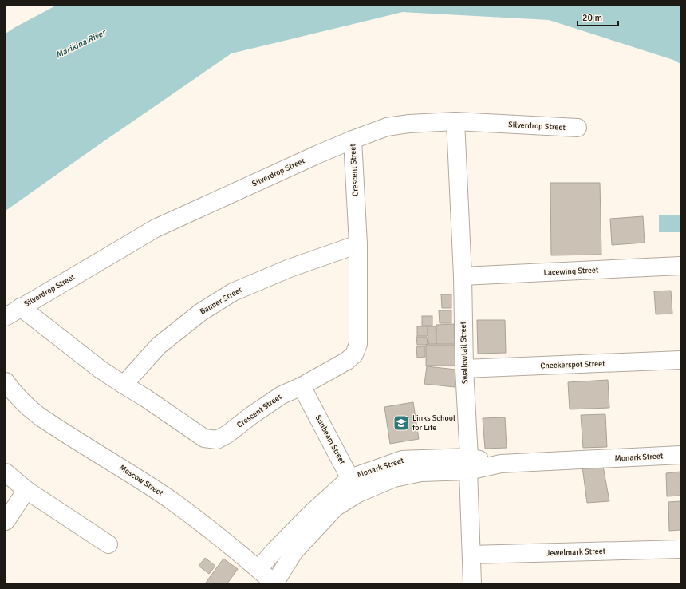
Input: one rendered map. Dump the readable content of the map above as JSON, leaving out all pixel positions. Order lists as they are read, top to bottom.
{
  "streets": {
    "street": [
      "Silverdrop Street",
      "Crescent Street",
      "Lacewing Street",
      "Banner Street",
      "Swallowtail Street",
      "Checkerspot Street",
      "Sunbeam Street",
      "Monark Street",
      "Moscow Street",
      "Jewelmark Street"
    ]
  },
  "crossings": [
    ["Silverdrop Street", "Crescent Street"],
    ["Silverdrop Street", "Swallowtail Street"],
    ["Crescent Street", "Banner Street"],
    ["Crescent Street", "Sunbeam Street"],
    ["Lacewing Street", "Swallowtail Street"],
    ["Swallowtail Street", "Checkerspot Street"],
    ["Swallowtail Street", "Monark Street"],
    ["Swallowtail Street", "Jewelmark Street"],
    ["Sunbeam Street", "Monark Street"],
    ["Monark Street", "Moscow Street"]
  ],
  "water": ["Marikina River"],
  "places": {
    "school or university": ["Links School for Life"]
  },
  "scale_bar": "20 m"
}
